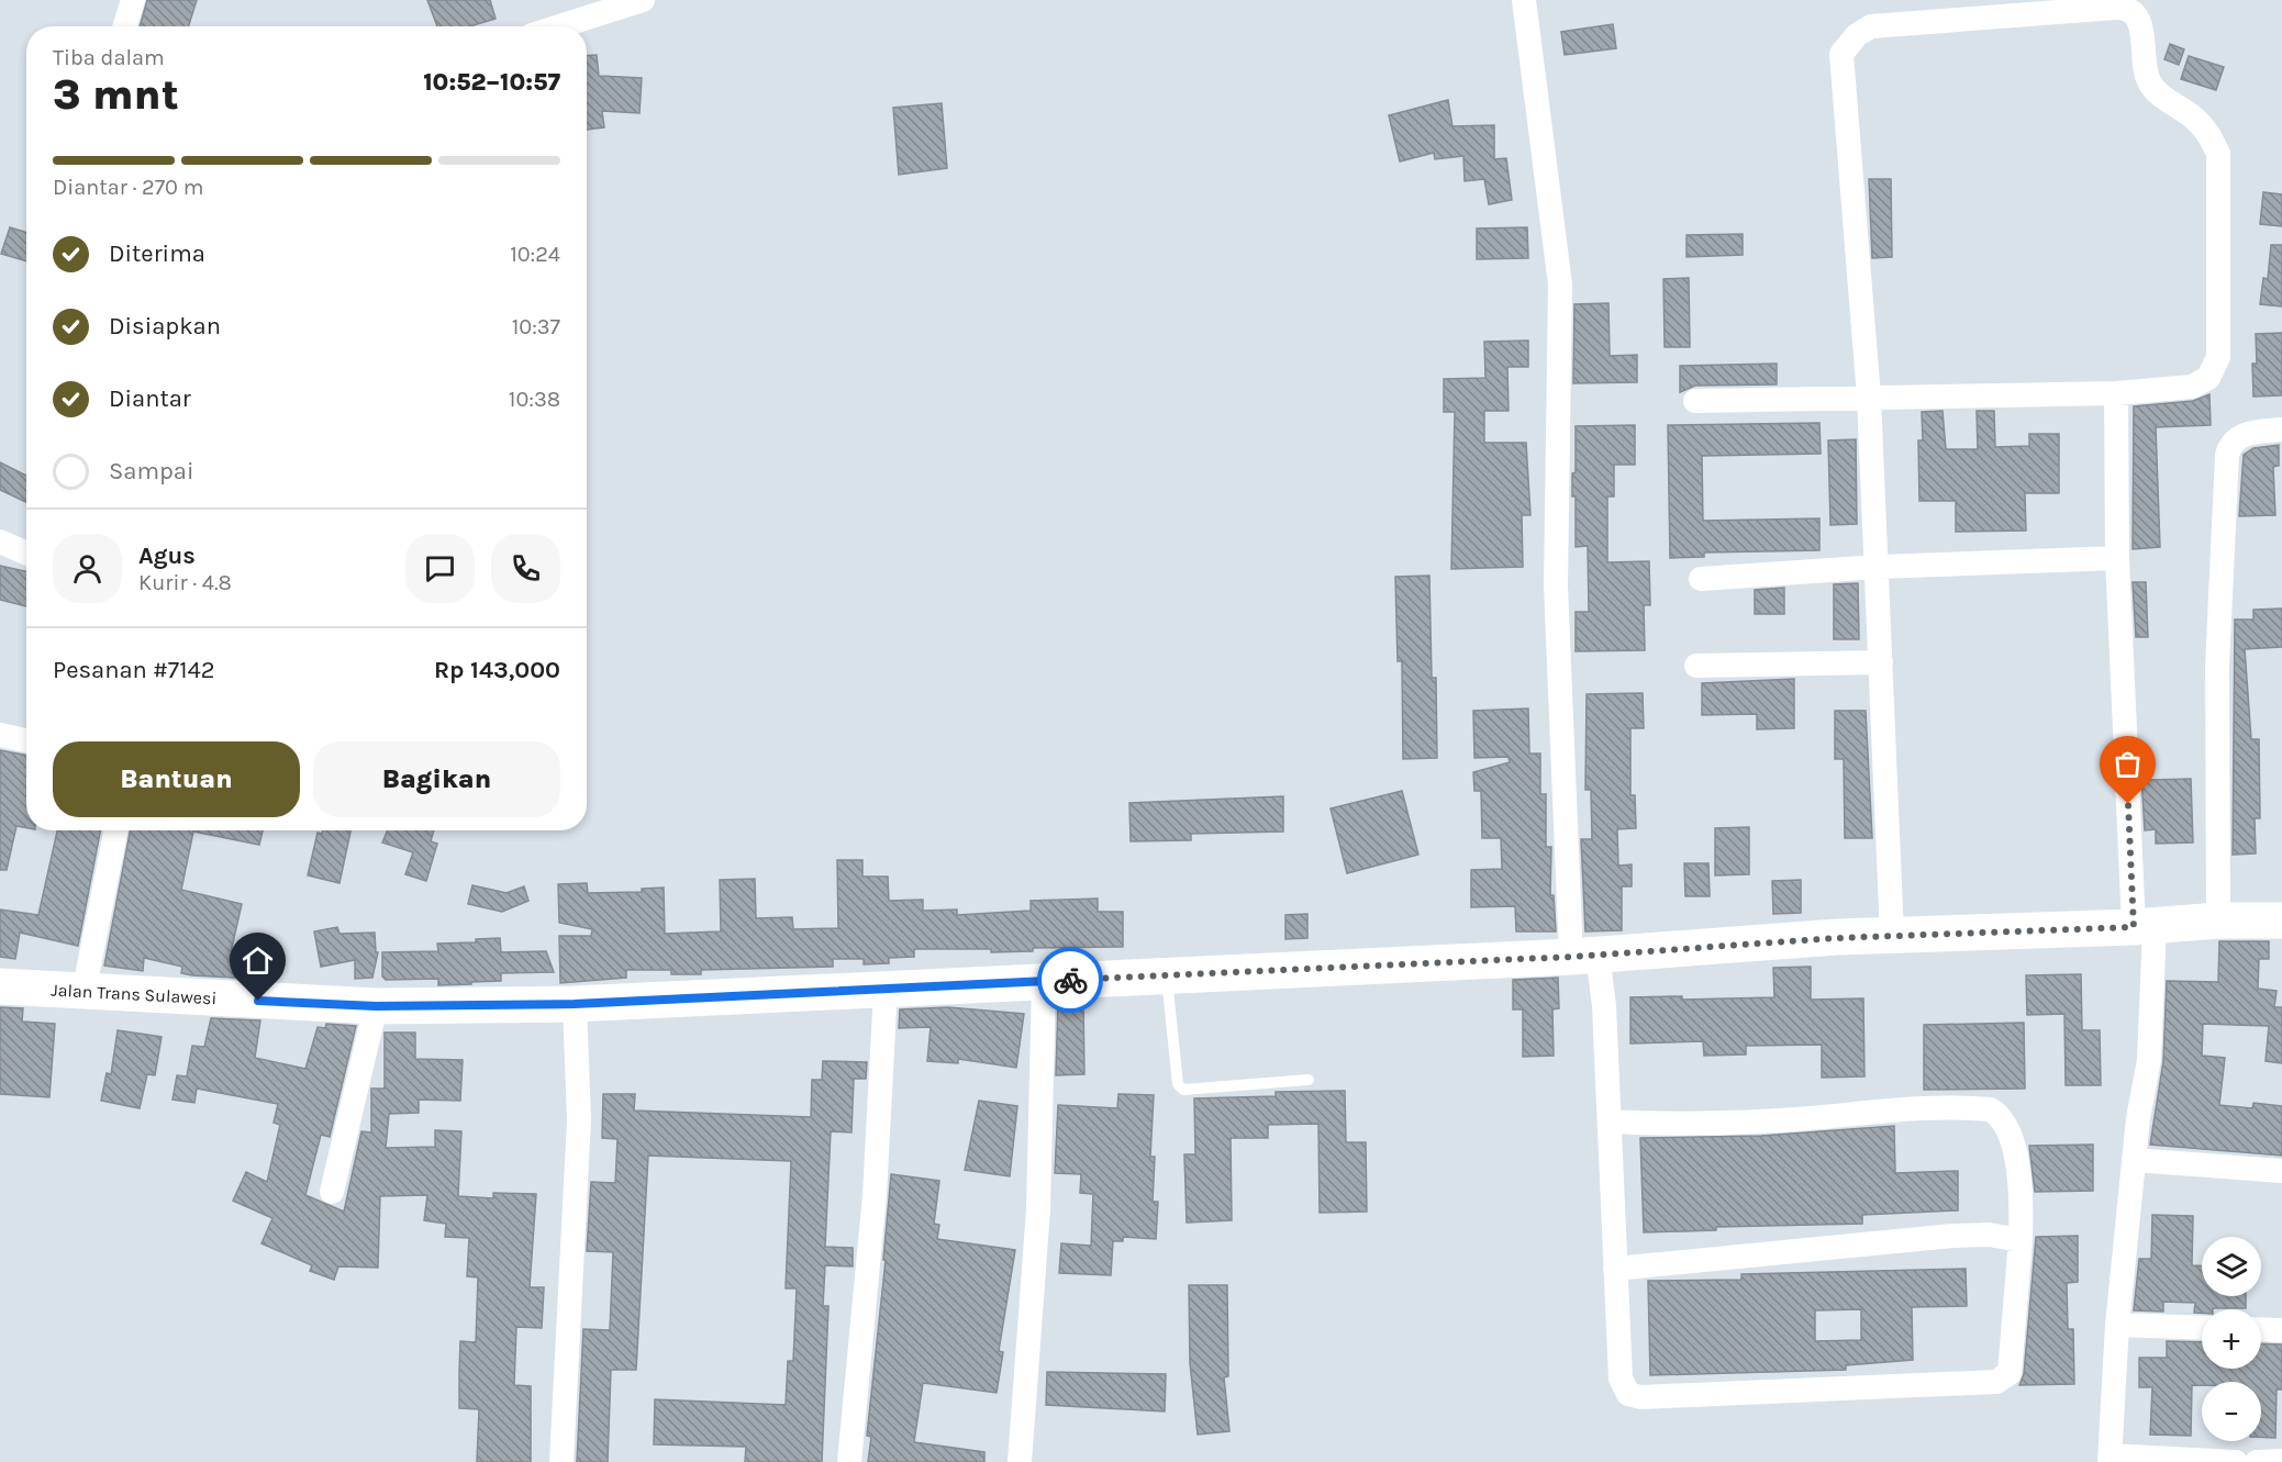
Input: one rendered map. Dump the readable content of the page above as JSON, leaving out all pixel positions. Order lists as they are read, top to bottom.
{
  "streets": {
    "highway": ["Jalan Trans Sulawesi"]
  },
  "page": {
    "heading": ["3 mnt", "Tiba dalam", "10:52–10:57"],
    "panel": [
      "Agus",
      "Kurir · 4.8",
      "Pesanan #7142",
      "Rp 143,000"
    ],
    "bar": "Diantar · 270 m",
    "list": [
      ["Diterima", "10:24"],
      ["Disiapkan", "10:37"],
      ["Diantar", "10:38"],
      "Sampai"
    ],
    "buttons": ["Bantuan", "Bagikan"],
    "map_buttons": ["+", "−"]
  }
}
